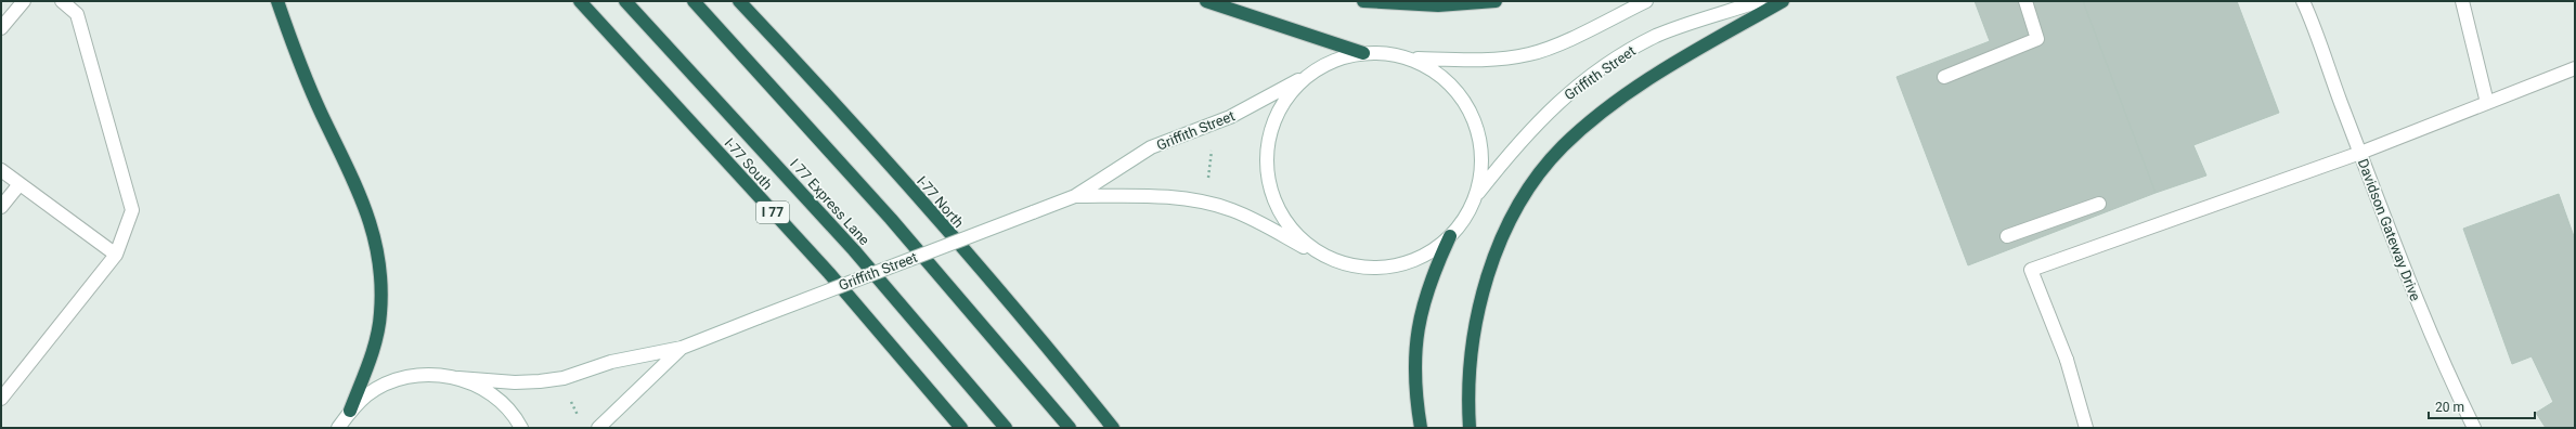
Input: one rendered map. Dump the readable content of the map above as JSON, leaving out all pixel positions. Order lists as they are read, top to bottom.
{
  "streets": {
    "highway": [
      "I-77 South",
      "I 77 Express Lane",
      "I-77 North",
      "I 77"
    ],
    "main road": ["Griffith Street", "Davidson Gateway Drive"]
  },
  "scale_bar": "20 m"
}
